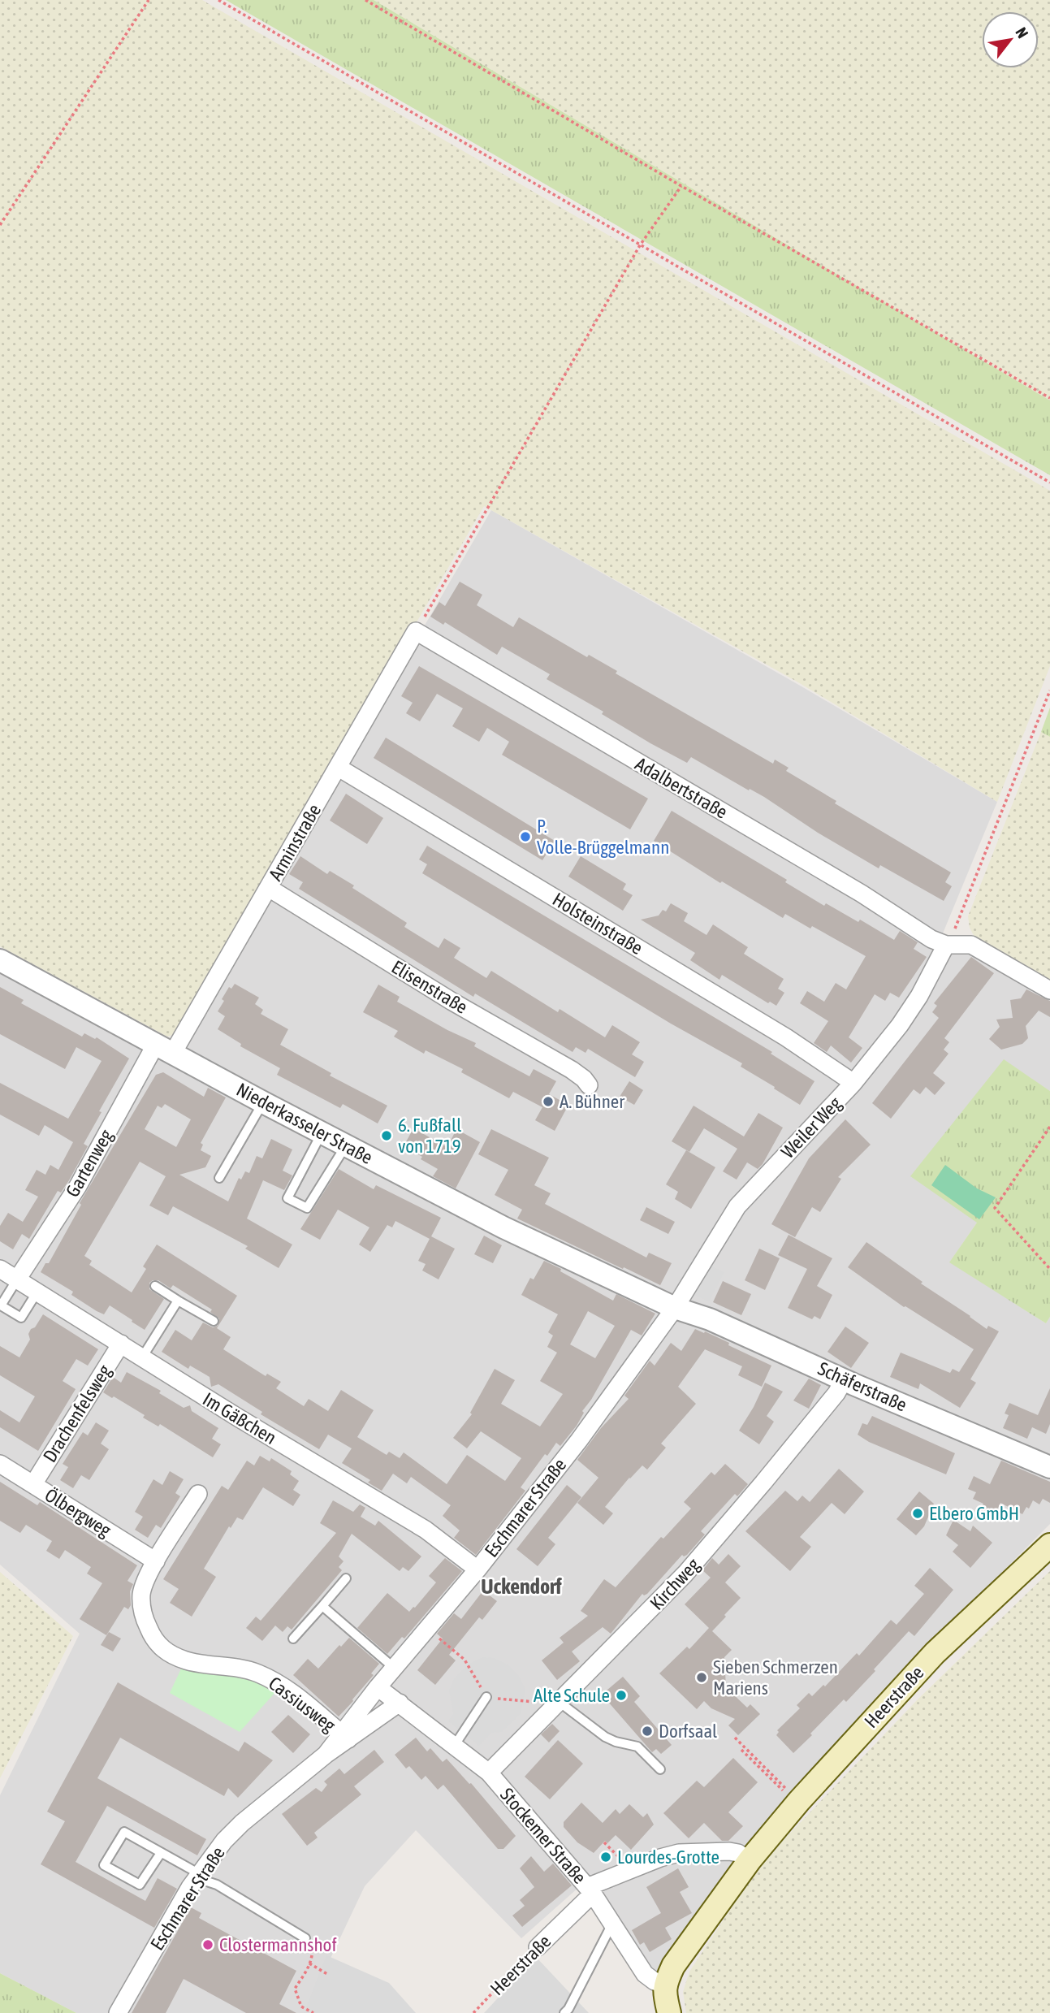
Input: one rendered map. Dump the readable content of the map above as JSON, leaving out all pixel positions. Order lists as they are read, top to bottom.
{
  "streets": {
    "main road": ["Heerstraße"],
    "street": [
      "Adalbertstraße",
      "Arminstraße",
      "Holsteinstraße",
      "Elisenstraße",
      "Niederkasseler Straße",
      "Weiler Weg",
      "Gartenweg",
      "Schäferstraße",
      "Drachenfelsweg",
      "Im Gäßchen",
      "Eschmarer Straße",
      "Ölbergweg",
      "Kirchweg",
      "Cassiusweg",
      "Stockemer Straße"
    ]
  },
  "crossings": [
    ["Adalbertstraße", "Arminstraße"],
    ["Adalbertstraße", "Weiler Weg"],
    ["Arminstraße", "Holsteinstraße"],
    ["Arminstraße", "Elisenstraße"],
    ["Arminstraße", "Niederkasseler Straße"],
    ["Arminstraße", "Gartenweg"],
    ["Holsteinstraße", "Weiler Weg"],
    ["Niederkasseler Straße", "Weiler Weg"],
    ["Niederkasseler Straße", "Gartenweg"],
    ["Niederkasseler Straße", "Schäferstraße"],
    ["Niederkasseler Straße", "Eschmarer Straße"],
    ["Weiler Weg", "Schäferstraße"],
    ["Weiler Weg", "Eschmarer Straße"],
    ["Gartenweg", "Im Gäßchen"],
    ["Schäferstraße", "Eschmarer Straße"],
    ["Schäferstraße", "Kirchweg"],
    ["Drachenfelsweg", "Im Gäßchen"],
    ["Drachenfelsweg", "Ölbergweg"],
    ["Im Gäßchen", "Eschmarer Straße"],
    ["Eschmarer Straße", "Cassiusweg"],
    ["Eschmarer Straße", "Stockemer Straße"],
    ["Ölbergweg", "Cassiusweg"],
    ["Kirchweg", "Stockemer Straße"],
    ["Heerstraße", "Stockemer Straße"]
  ],
  "districts": ["Uckendorf"],
  "places": [
    "P. Volle-Brüggelmann",
    "A. Bühner",
    "6. Fußfall von 1719",
    "Elbero GmbH",
    "Sieben Schmerzen Mariens",
    "Alte Schule",
    "Dorfsaal",
    "Lourdes-Grotte",
    "Clostermannshof"
  ],
  "north": "top right"
}
